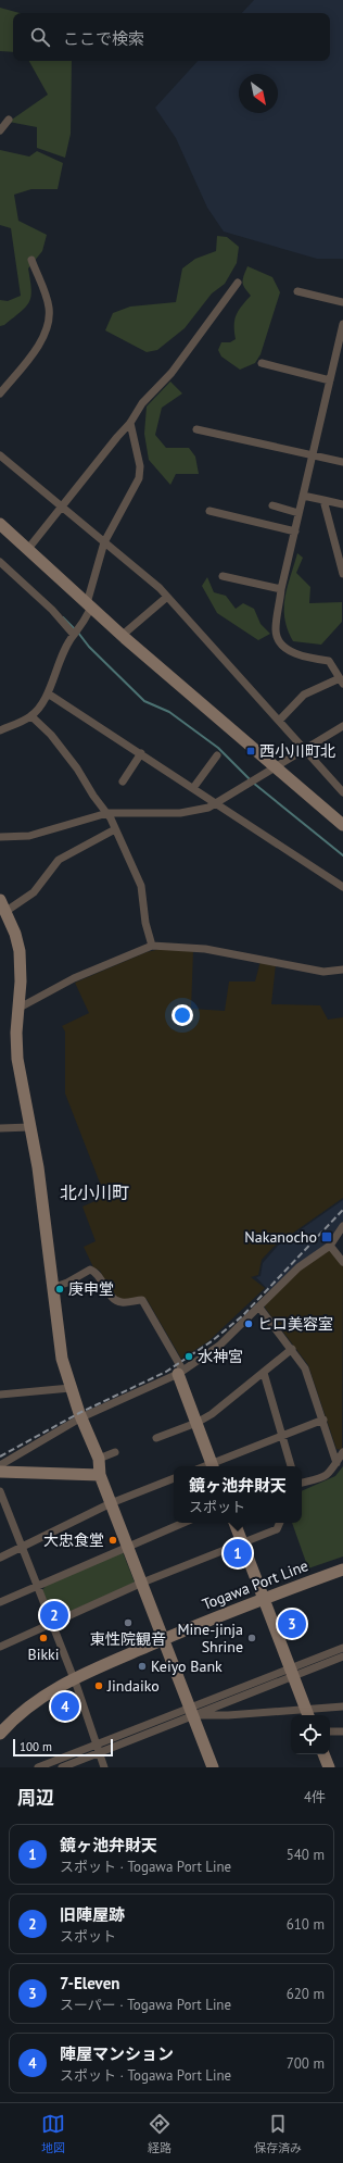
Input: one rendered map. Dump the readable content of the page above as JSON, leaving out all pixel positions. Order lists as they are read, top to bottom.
{
  "streets": {
    "street": ["Togawa Port Line"]
  },
  "districts": ["北小川町"],
  "places": {
    "transit": ["西小川町北", "Nakanocho"],
    "other": [
      "庚申堂",
      "ヒロ美容室",
      "水神宮",
      "大忠食堂",
      "東性院観音",
      "Bikki",
      "Mine-jinja Shrine",
      "Keiyo Bank",
      "Jindaiko"
    ]
  },
  "scale_bar": "100 m",
  "north": "bottom right",
  "page": {
    "search": "ここで検索",
    "popup": ["鏡ヶ池弁財天", "スポット"],
    "pins": [
      "1",
      "2",
      "3",
      "4"
    ],
    "scale": "100 m",
    "heading": ["周辺", "4件"],
    "list": [
      {
        "mark": "1",
        "name": "鏡ヶ池弁財天",
        "note": "スポット · Togawa Port Line",
        "value": "540 m"
      },
      {
        "mark": "2",
        "name": "旧陣屋跡",
        "note": "スポット",
        "value": "610 m"
      },
      {
        "mark": "3",
        "name": "7-Eleven",
        "note": "スーパー · Togawa Port Line",
        "value": "620 m"
      },
      {
        "mark": "4",
        "name": "陣屋マンション",
        "note": "スポット · Togawa Port Line",
        "value": "700 m"
      }
    ],
    "nav": ["地図", "経路", "保存済み"]
  }
}
